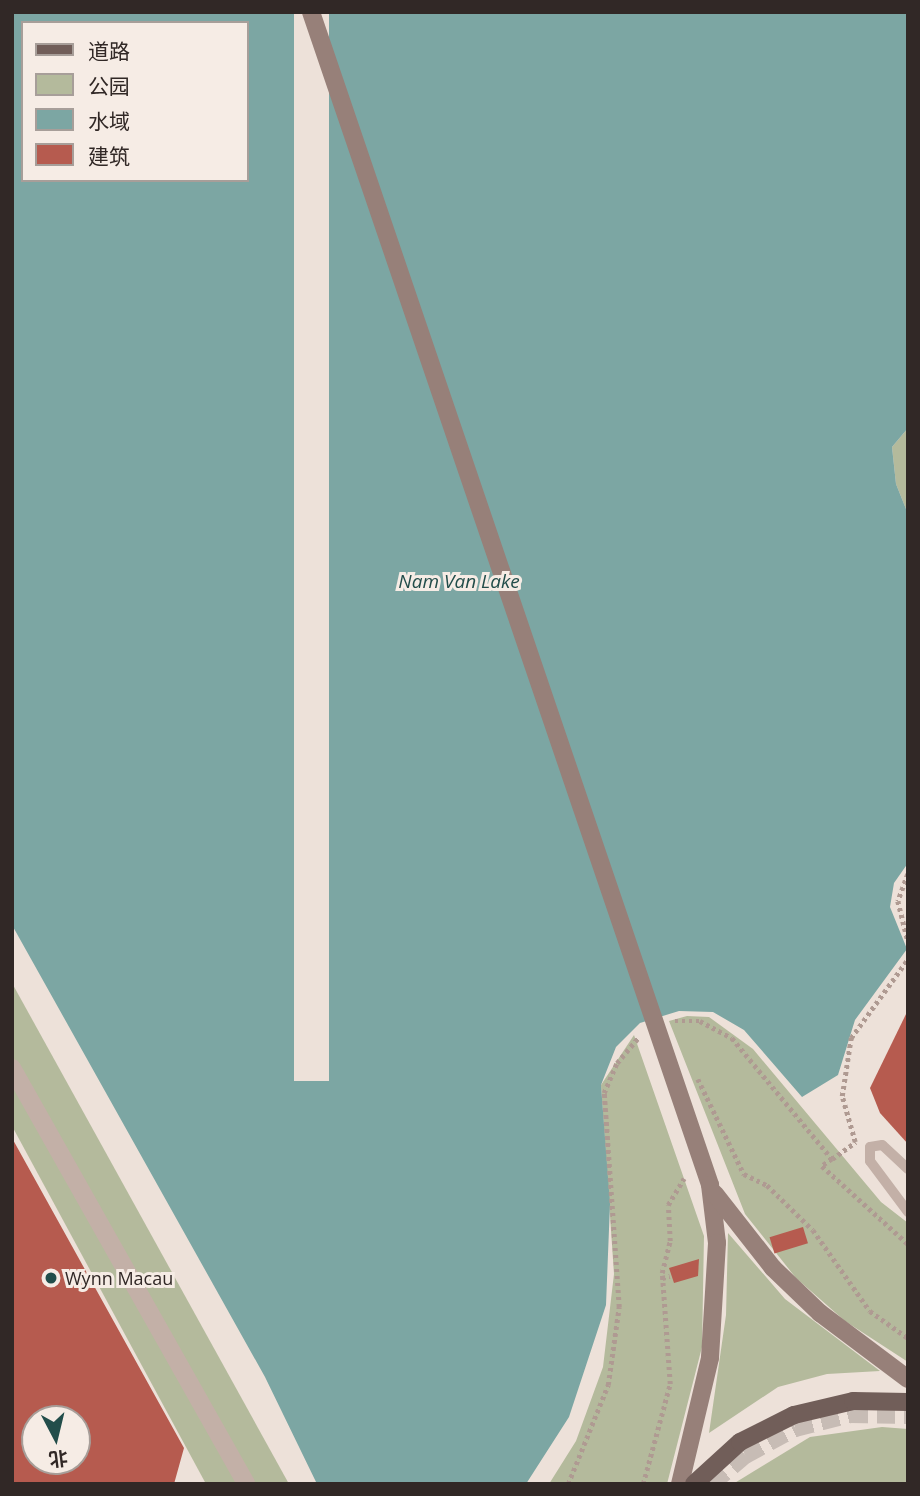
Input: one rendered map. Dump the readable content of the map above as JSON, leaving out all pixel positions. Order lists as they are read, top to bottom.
{
  "water": ["Nam Van Lake"],
  "places": ["Wynn Macau"],
  "legend": [
    "道路",
    "公园",
    "水域",
    "建筑"
  ],
  "north": "bottom"
}
